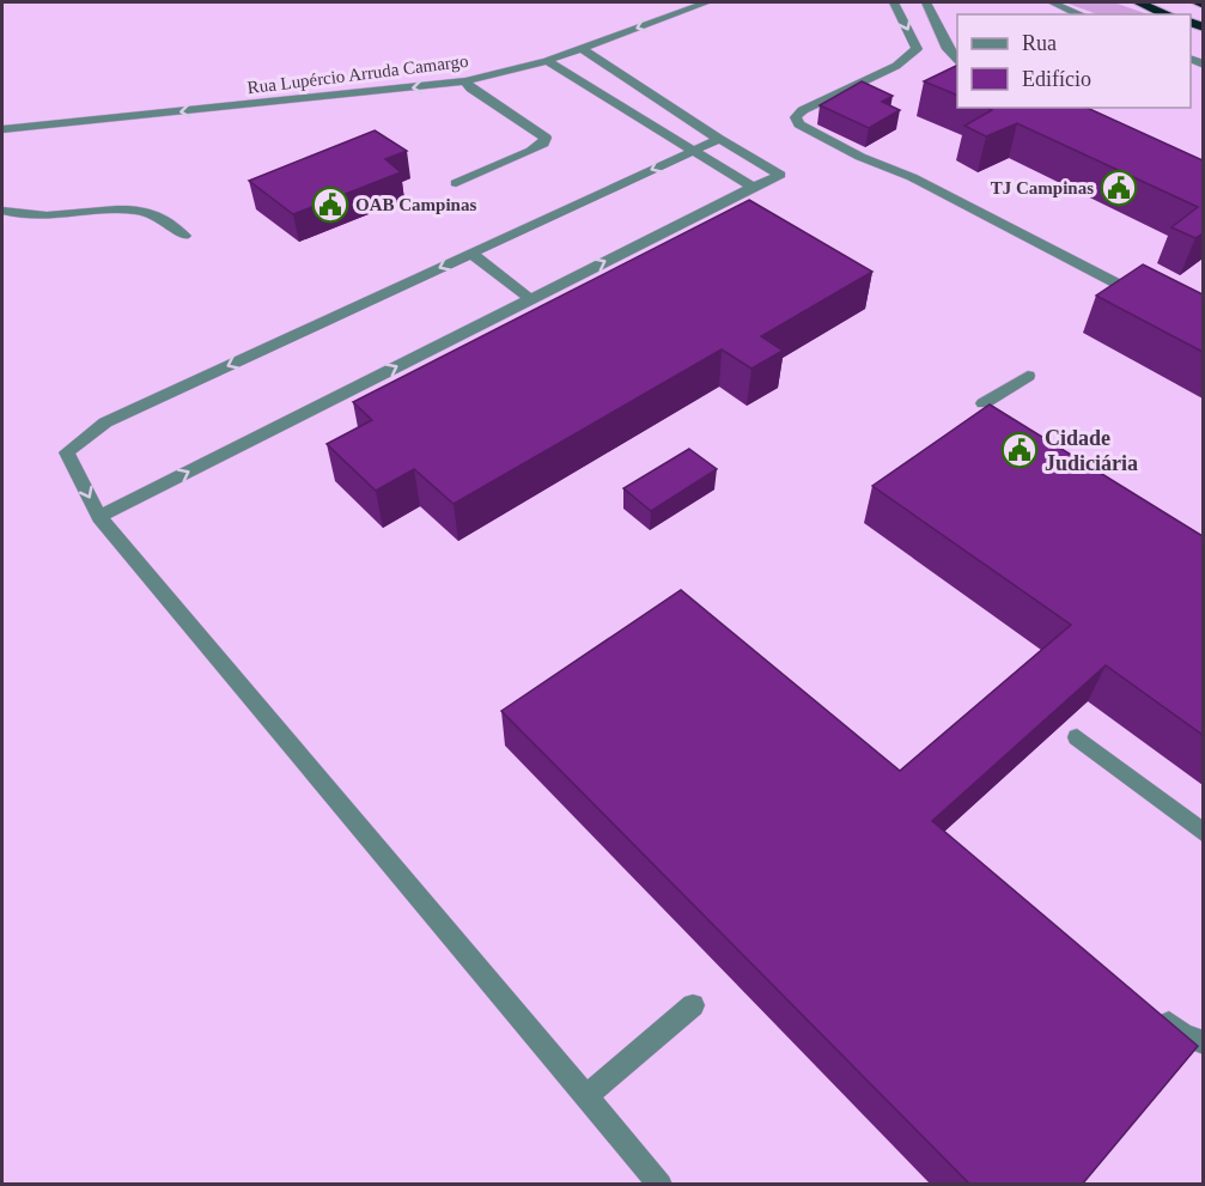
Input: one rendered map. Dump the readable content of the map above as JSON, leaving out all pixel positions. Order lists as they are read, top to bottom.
{
  "streets": {
    "street": ["Rua Lupércio Arruda Camargo"]
  },
  "places": {
    "public building": ["TJ Campinas", "OAB Campinas", "Cidade Judiciária"]
  },
  "legend": ["Rua", "Edifício"]
}
